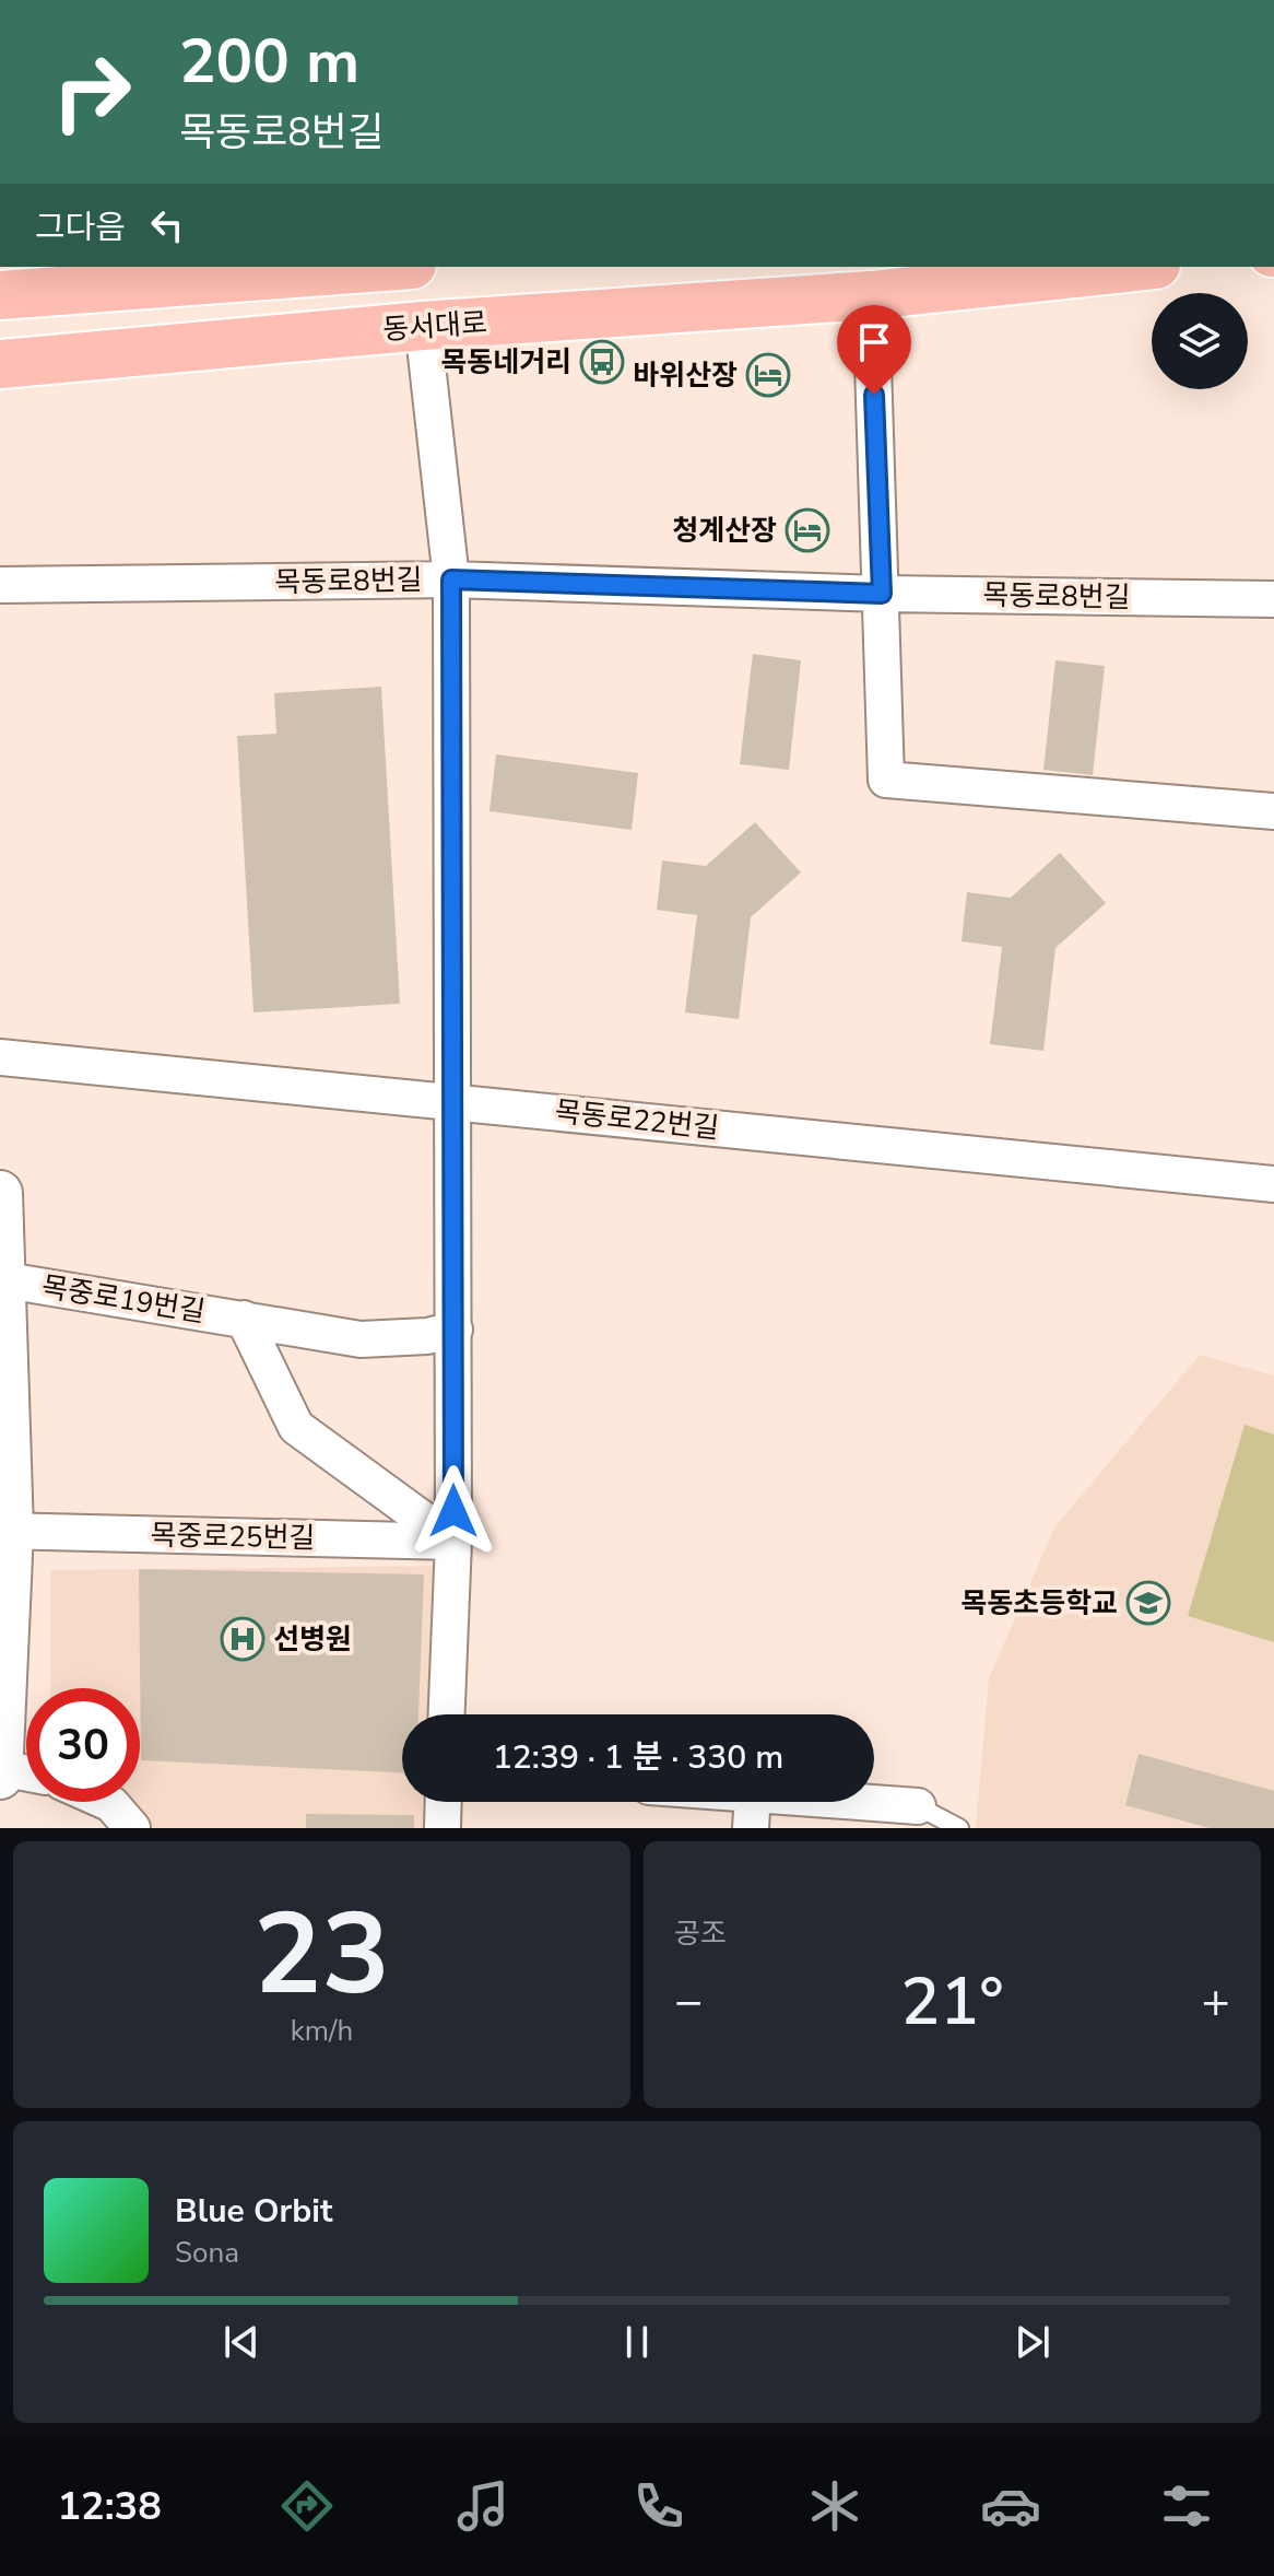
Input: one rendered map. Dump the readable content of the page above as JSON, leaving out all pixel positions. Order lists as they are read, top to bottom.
{
  "streets": {
    "main road": ["동서대로"],
    "street": [
      "목동로8번길",
      "목동로22번길",
      "목중로19번길",
      "목중로25번길"
    ]
  },
  "crossings": [
    ["목중로19번길", "목중로25번길"]
  ],
  "places": {
    "bus stop": ["목동네거리"],
    "hotel": ["바위산장", "청계산장"],
    "school or university": ["목동초등학교"],
    "hospital": ["선병원"]
  },
  "page": {
    "turn": ["200 m", "목동로8번길"],
    "then": "그다음",
    "limit": "30",
    "trip": "12:39 · 1 분 · 330 m",
    "tile": [
      ["23", "km/h"],
      "공조"
    ],
    "heat": ["−", "21°", "+"],
    "song": ["Blue Orbit", "Sona"],
    "tabs": "12:38"
  }
}
